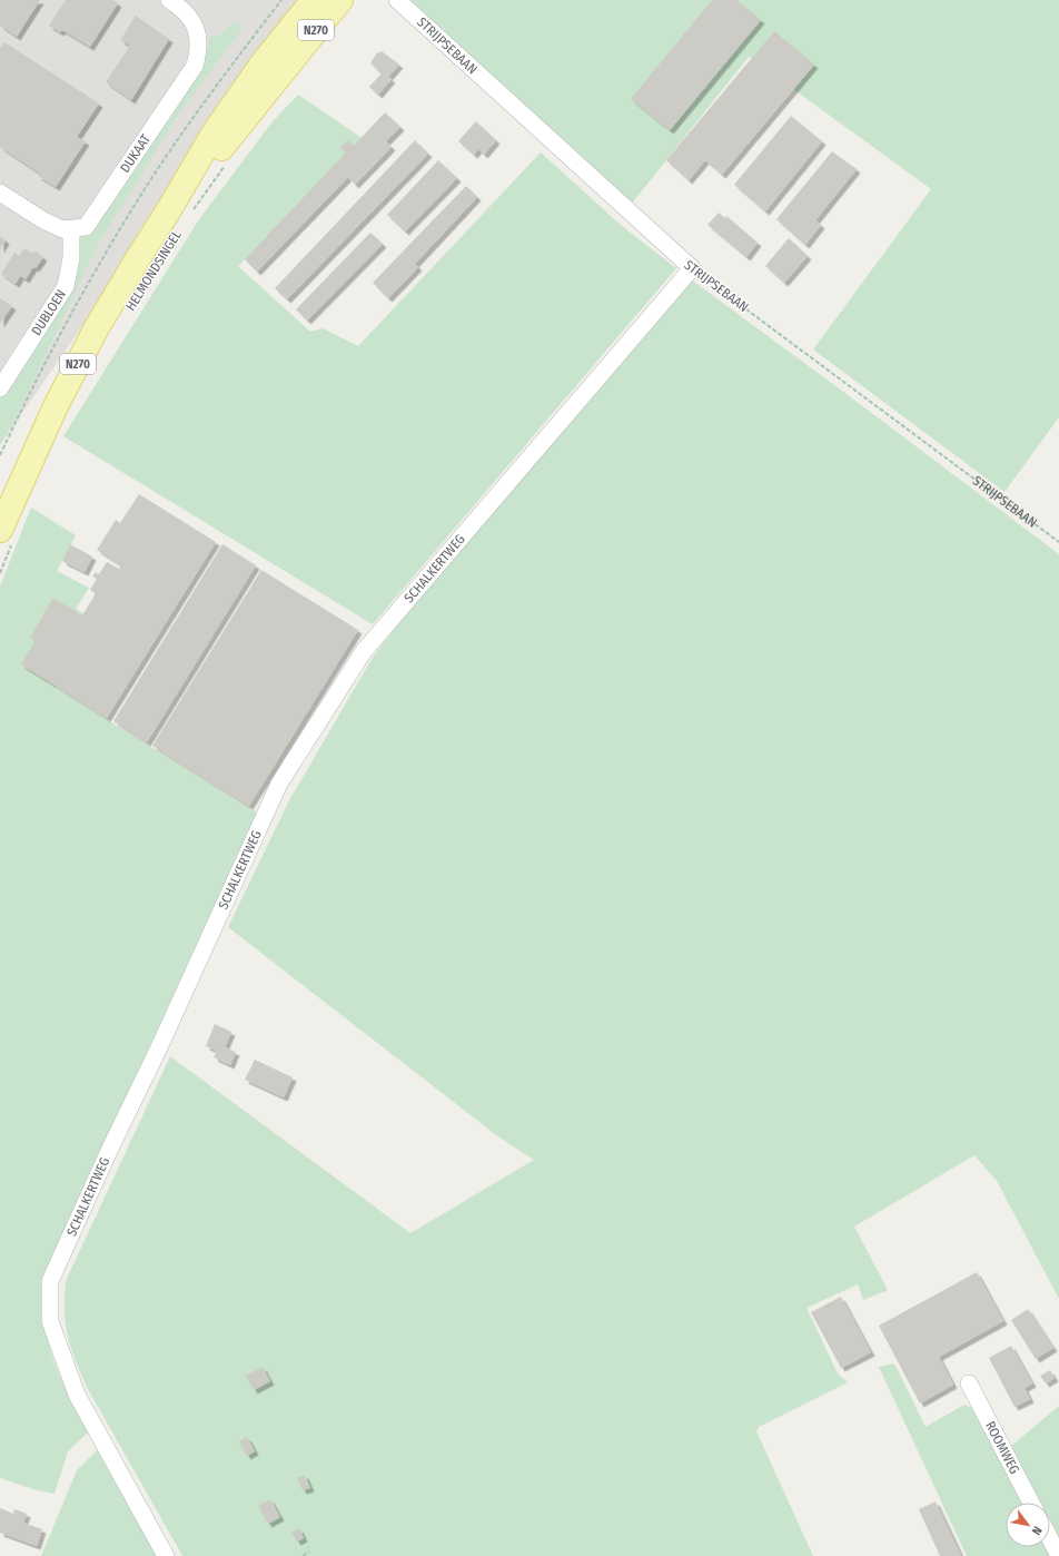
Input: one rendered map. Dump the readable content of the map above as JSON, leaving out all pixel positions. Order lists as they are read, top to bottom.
{
  "streets": {
    "main road": ["N270", "HELMONDSINGEL"],
    "street": [
      "STRIJPSEBAAN",
      "DUKAAT",
      "DUBLOEN",
      "SCHALKERTWEG",
      "ROOMWEG"
    ]
  },
  "crossings": [
    ["STRIJPSEBAAN", "SCHALKERTWEG"],
    ["DUKAAT", "DUBLOEN"]
  ],
  "north": "bottom right"
}
